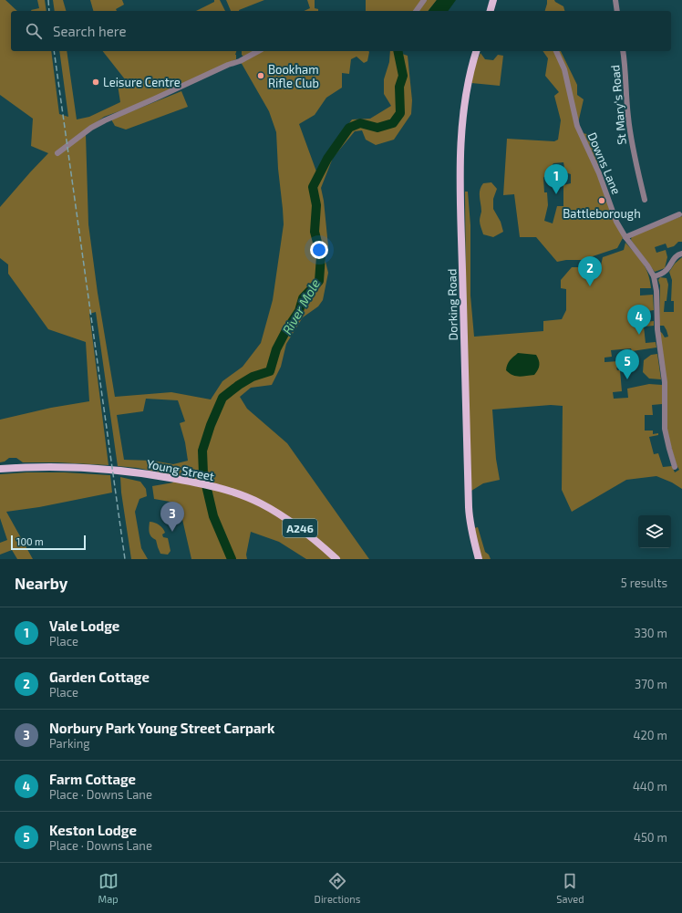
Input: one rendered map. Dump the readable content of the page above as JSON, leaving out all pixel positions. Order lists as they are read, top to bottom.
{
  "streets": {
    "main road": ["Dorking Road", "Young Street", "A246"],
    "street": ["St Mary's Road", "Downs Lane"]
  },
  "water": ["River Mole"],
  "places": ["Bookham Rifle Club", "Leisure Centre", "Battleborough"],
  "scale_bar": "100 m",
  "page": {
    "search": "Search here",
    "pins": [
      "1",
      "2",
      "4",
      "5",
      "3"
    ],
    "scale": "100 m",
    "heading": ["Nearby", "5 results"],
    "list": [
      {
        "mark": "1",
        "name": "Vale Lodge",
        "note": "Place",
        "value": "330 m"
      },
      {
        "mark": "2",
        "name": "Garden Cottage",
        "note": "Place",
        "value": "370 m"
      },
      {
        "mark": "3",
        "name": "Norbury Park Young Street Carpark",
        "note": "Parking",
        "value": "420 m"
      },
      {
        "mark": "4",
        "name": "Farm Cottage",
        "note": "Place · Downs Lane",
        "value": "440 m"
      },
      {
        "mark": "5",
        "name": "Keston Lodge",
        "note": "Place · Downs Lane",
        "value": "450 m"
      }
    ],
    "nav": ["Map", "Directions", "Saved"]
  }
}
